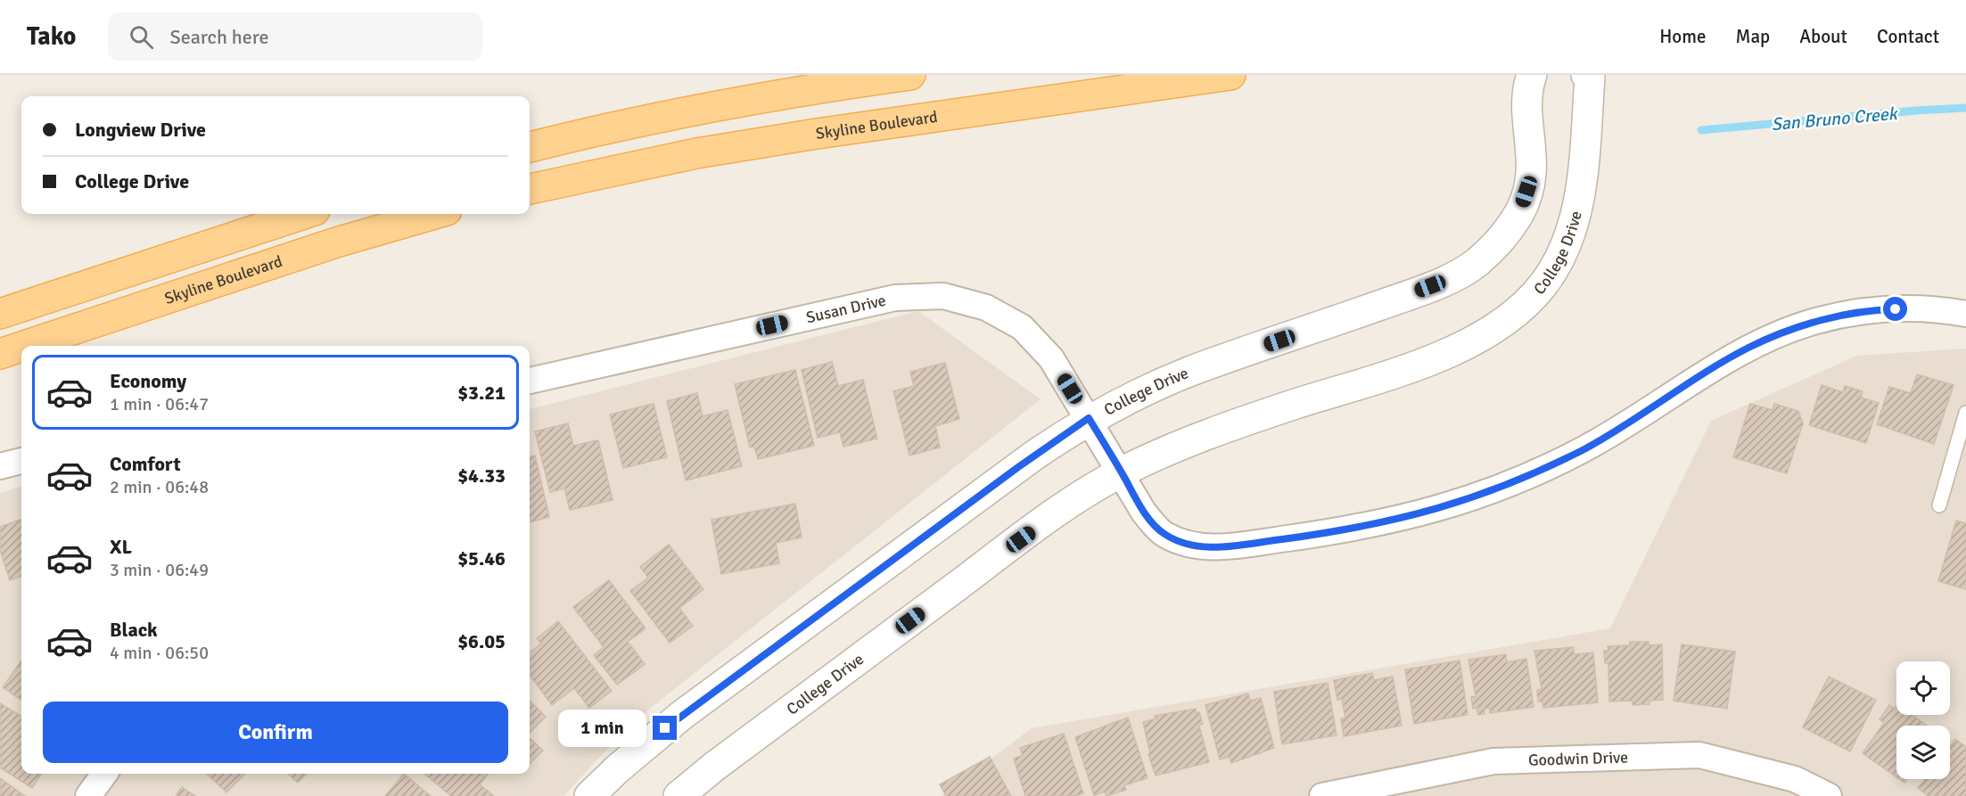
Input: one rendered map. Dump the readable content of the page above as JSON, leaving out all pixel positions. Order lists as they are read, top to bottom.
{
  "streets": {
    "main road": ["Skyline Boulevard"],
    "street": ["College Drive", "Susan Drive", "Goodwin Drive"]
  },
  "crossings": [
    ["College Drive", "Susan Drive"]
  ],
  "water": ["San Bruno Creek"],
  "page": {
    "header": "Tako",
    "search": "Search here",
    "nav": [
      "Home",
      "Map",
      "About",
      "Contact"
    ],
    "banner": ["Longview Drive", "College Drive"],
    "list": [
      {
        "name": "Economy",
        "note": "1 min · 06:47",
        "value": "$3.21"
      },
      {
        "name": "Comfort",
        "note": "2 min · 06:48",
        "value": "$4.33"
      },
      {
        "name": "XL",
        "note": "3 min · 06:49",
        "value": "$5.46"
      },
      {
        "name": "Black",
        "note": "4 min · 06:50",
        "value": "$6.05"
      }
    ],
    "buttons": "Confirm",
    "bubble": "1 min"
  }
}
